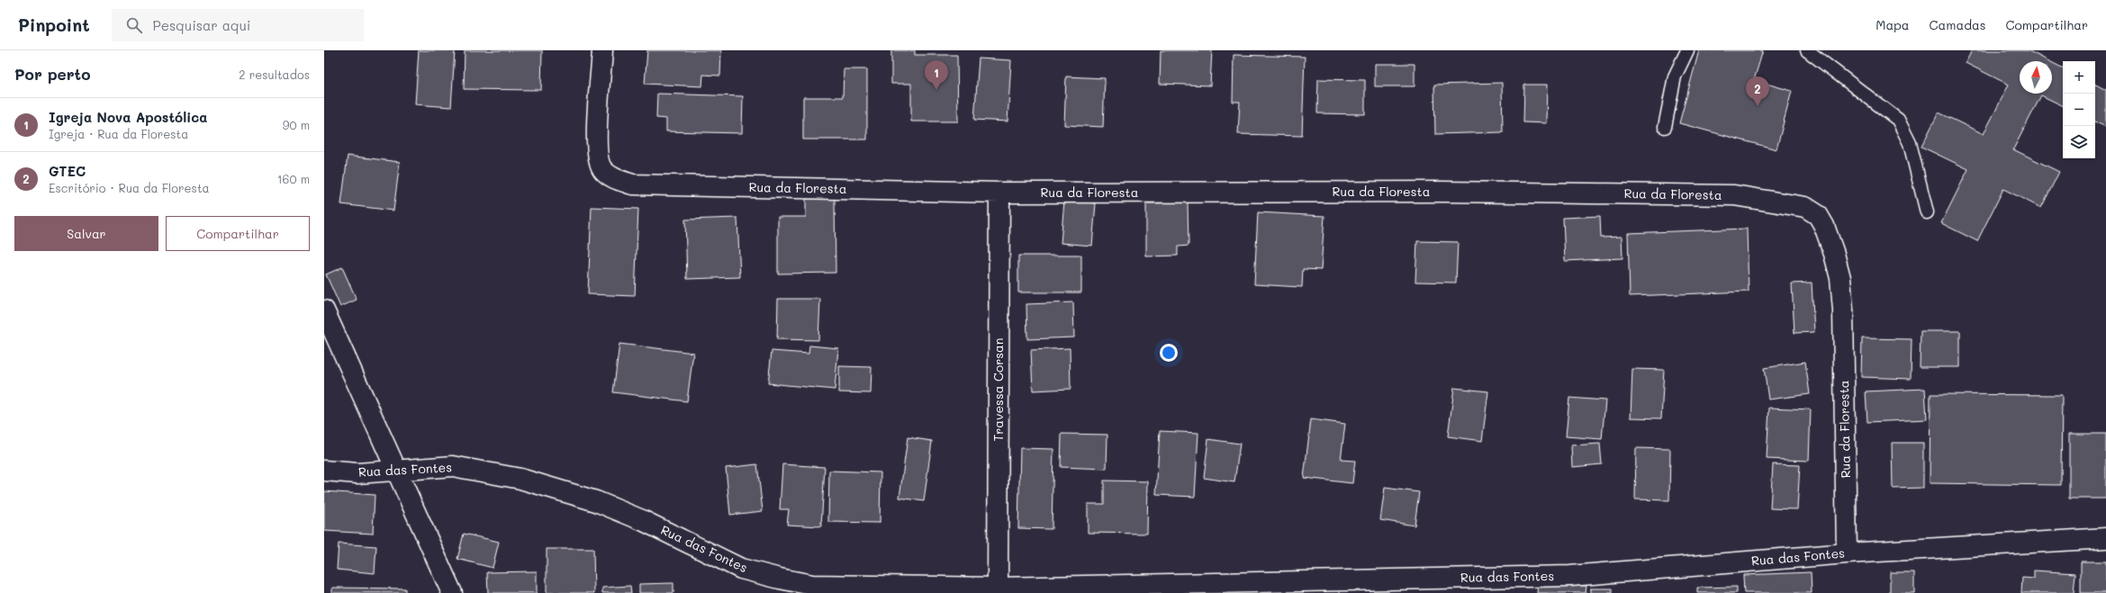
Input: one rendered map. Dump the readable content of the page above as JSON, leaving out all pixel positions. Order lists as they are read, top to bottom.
{
  "streets": {
    "street": ["Rua da Floresta", "Travessa Corsan", "Rua das Fontes"]
  },
  "crossings": [
    ["Rua da Floresta", "Travessa Corsan"],
    ["Rua da Floresta", "Rua das Fontes"],
    ["Travessa Corsan", "Rua das Fontes"]
  ],
  "north": "top",
  "page": {
    "header": "Pinpoint",
    "search": "Pesquisar aqui",
    "nav": ["Mapa", "Camadas", "Compartilhar"],
    "heading": ["Por perto", "2 resultados"],
    "pins": ["1", "2"],
    "map_buttons": ["+", "−"],
    "list": [
      {
        "mark": "1",
        "name": "Igreja Nova Apostólica",
        "note": "Igreja · Rua da Floresta",
        "value": "90 m"
      },
      {
        "mark": "2",
        "name": "GTEC",
        "note": "Escritório · Rua da Floresta",
        "value": "160 m"
      }
    ],
    "buttons": ["Salvar", "Compartilhar"]
  }
}
